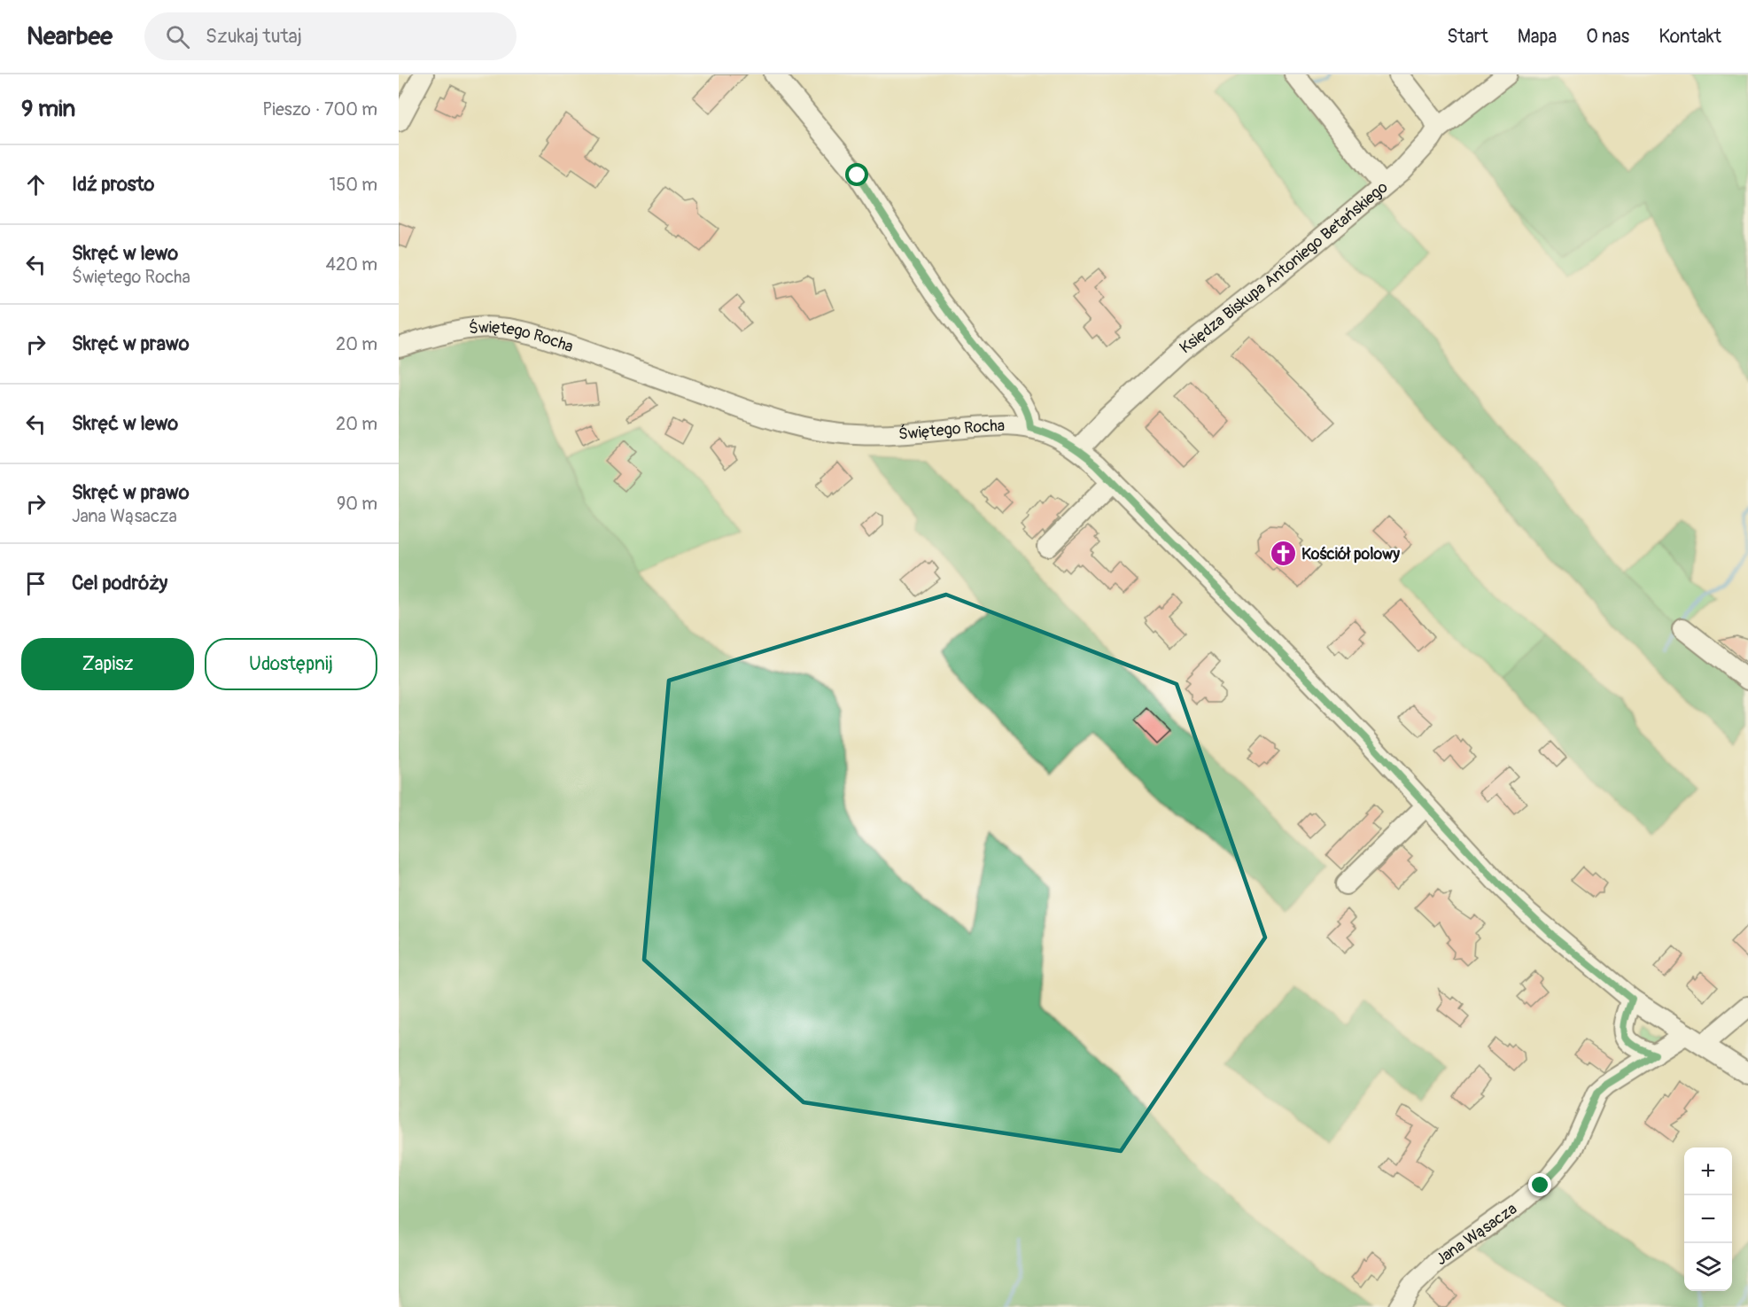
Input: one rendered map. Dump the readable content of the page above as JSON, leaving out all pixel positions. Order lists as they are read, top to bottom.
{
  "streets": {
    "street": ["Księdza Biskupa Antoniego Betańskiego", "Świętego Rocha", "Jana Wąsacza"]
  },
  "crossings": [
    ["Księdza Biskupa Antoniego Betańskiego", "Świętego Rocha"],
    ["Świętego Rocha", "Jana Wąsacza"]
  ],
  "places": {
    "church": ["Kościół polowy"]
  },
  "page": {
    "header": "Nearbee",
    "search": "Szukaj tutaj",
    "nav": [
      "Start",
      "Mapa",
      "O nas",
      "Kontakt"
    ],
    "heading": ["9 min", "Pieszo · 700 m"],
    "list": [
      ["Idź prosto", "150 m"],
      ["Skręć w lewo", "Świętego Rocha", "420 m"],
      ["Skręć w prawo", "20 m"],
      ["Skręć w lewo", "20 m"],
      ["Skręć w prawo", "Jana Wąsacza", "90 m"],
      "Cel podróży"
    ],
    "buttons": ["Zapisz", "Udostępnij"],
    "map_buttons": ["+", "−"]
  }
}
